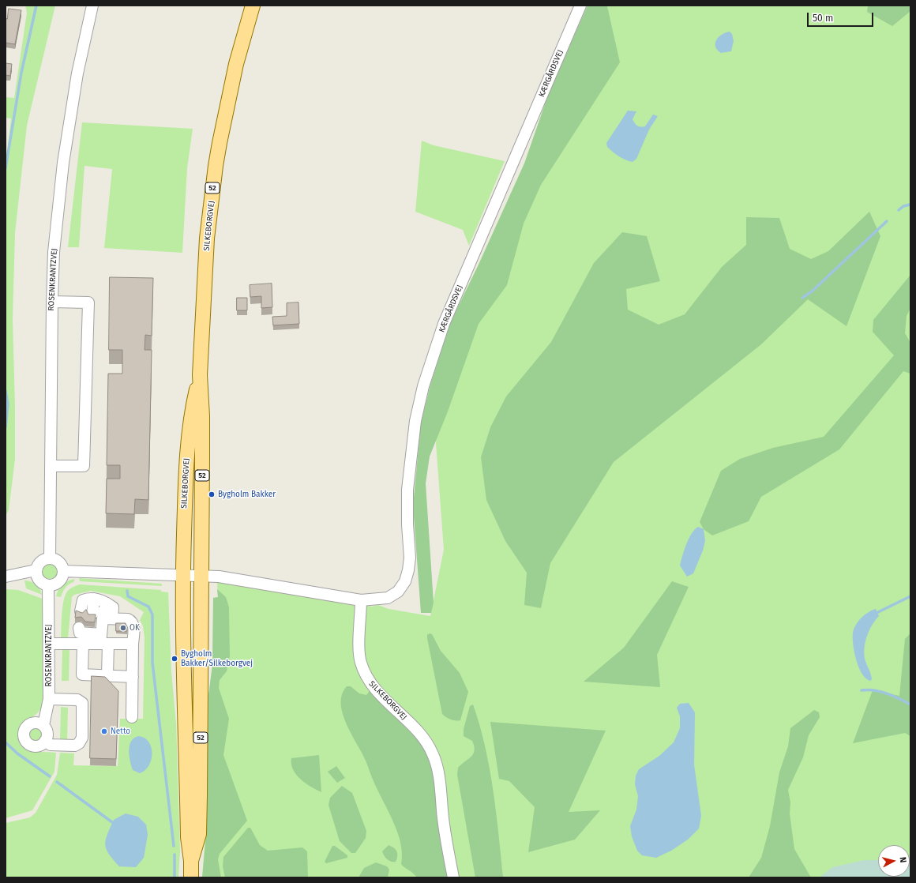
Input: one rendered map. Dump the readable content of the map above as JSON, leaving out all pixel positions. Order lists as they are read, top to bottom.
{
  "streets": {
    "main road": ["52", "SILKEBORGVEJ"],
    "street": ["KÆRGÅRDSVEJ", "ROSENKRANTZVEJ"]
  },
  "crossings": [
    ["KÆRGÅRDSVEJ", "SILKEBORGVEJ"]
  ],
  "places": [
    "Bygholm Bakker",
    "OK",
    "Bygholm Bakker/Silkeborgvej",
    "Netto"
  ],
  "scale_bar": "50 m",
  "north": "right"
}
